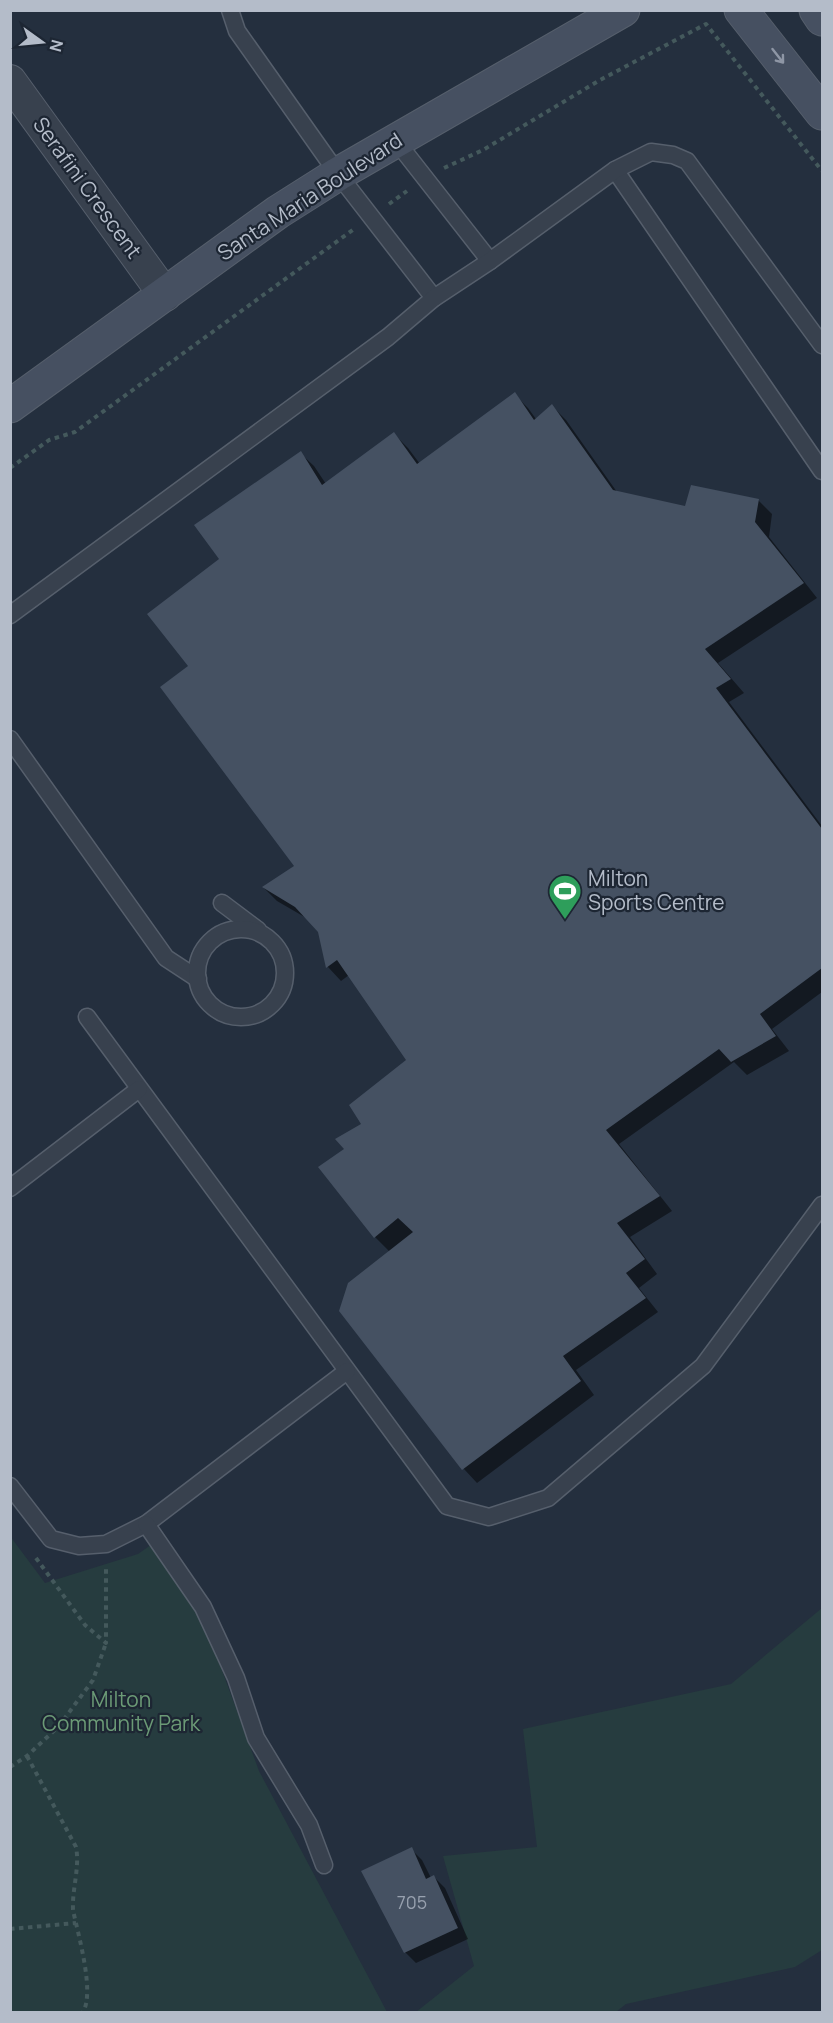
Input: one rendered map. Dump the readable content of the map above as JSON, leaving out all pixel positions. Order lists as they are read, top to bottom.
{
  "streets": {
    "street": ["Serafini Crescent", "Santa Maria Boulevard"]
  },
  "crossings": [
    ["Serafini Crescent", "Santa Maria Boulevard"]
  ],
  "parks": ["Milton Community Park"],
  "places": {
    "sports": ["Milton Sports Centre"]
  },
  "house_numbers": ["705"],
  "north": "right"
}
